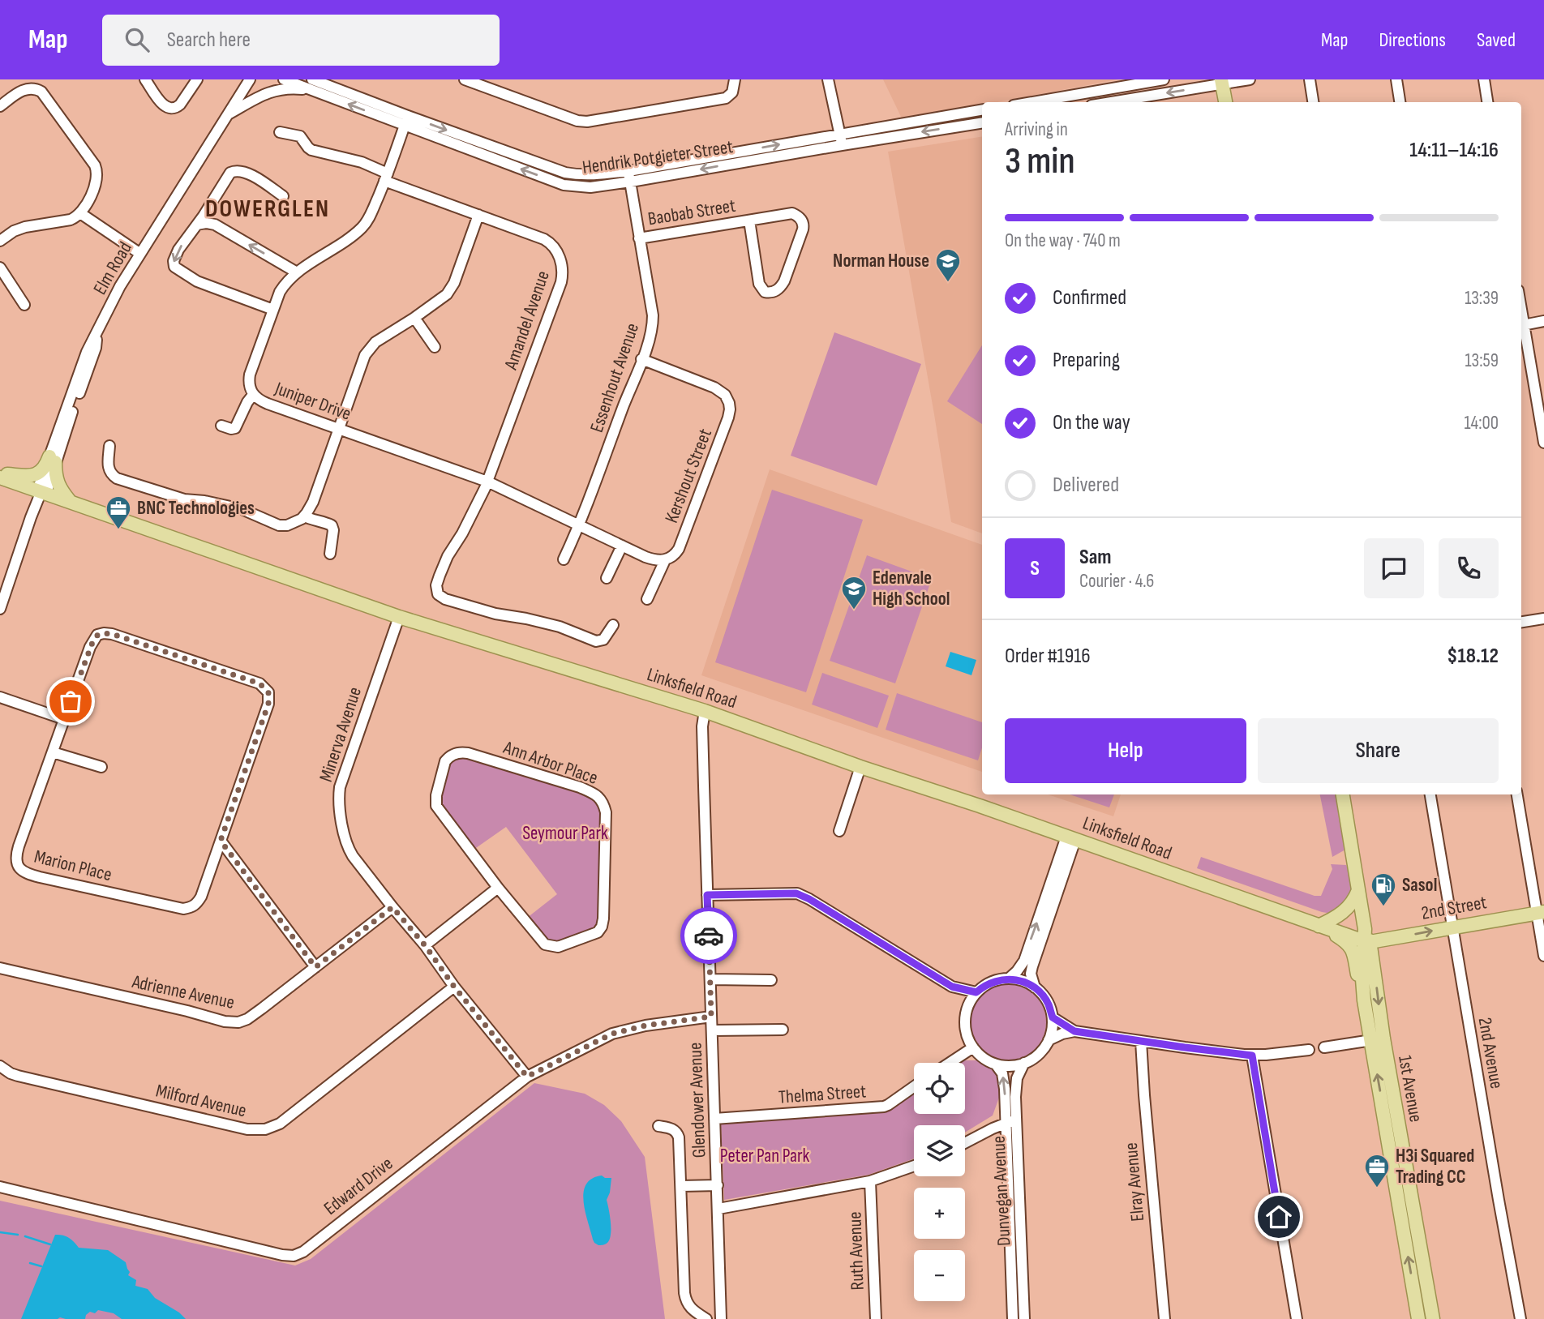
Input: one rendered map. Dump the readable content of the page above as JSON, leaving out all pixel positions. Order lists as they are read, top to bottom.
{
  "streets": {
    "main road": ["Linksfield Road", "2nd Street", "1st Avenue"],
    "street": [
      "Hendrik Potgieter Street",
      "Baobab Street",
      "Elm Road",
      "Amandel Avenue",
      "Essenhout Avenue",
      "Juniper Drive",
      "Kershout Street",
      "Minerva Avenue",
      "Ann Arbor Place",
      "Marion Place",
      "Adrienne Avenue",
      "2nd Avenue",
      "Thelma Street",
      "Glendower Avenue",
      "Milford Avenue",
      "Elray Avenue",
      "Edward Drive",
      "Dunvegan Avenue",
      "Ruth Avenue"
    ]
  },
  "crossings": [
    ["Hendrik Potgieter Street", "Essenhout Avenue"],
    ["Hendrik Potgieter Street", "Juniper Drive"],
    ["Baobab Street", "Essenhout Avenue"],
    ["Elm Road", "Linksfield Road"],
    ["Amandel Avenue", "Juniper Drive"],
    ["Essenhout Avenue", "Juniper Drive"],
    ["Essenhout Avenue", "Kershout Street"],
    ["Linksfield Road", "Minerva Avenue"],
    ["Linksfield Road", "2nd Street"],
    ["Linksfield Road", "1st Avenue"],
    ["Linksfield Road", "Glendower Avenue"],
    ["Minerva Avenue", "Adrienne Avenue"],
    ["Minerva Avenue", "Milford Avenue"],
    ["Minerva Avenue", "Edward Drive"],
    ["2nd Street", "2nd Avenue"],
    ["2nd Street", "1st Avenue"],
    ["Thelma Street", "Glendower Avenue"],
    ["Glendower Avenue", "Edward Drive"]
  ],
  "one_way": ["2nd Street"],
  "districts": ["DOWERGLEN"],
  "parks": ["Seymour Park", "Peter Pan Park"],
  "places": {
    "school or university": ["Norman House", "Edenvale High School"],
    "office": ["BNC Technologies", "H3i Squared Trading CC"],
    "fuel station": ["Sasol"]
  },
  "page": {
    "header": "Map",
    "search": "Search here",
    "nav": ["Map", "Directions", "Saved"],
    "heading": ["3 min", "Arriving in", "14:11–14:16"],
    "panel": [
      "Sam",
      "Courier · 4.6",
      "Order #1916",
      "$18.12"
    ],
    "bar": "On the way · 740 m",
    "list": [
      ["Confirmed", "13:39"],
      ["Preparing", "13:59"],
      ["On the way", "14:00"],
      "Delivered"
    ],
    "round": "S",
    "buttons": ["Help", "Share"],
    "map_buttons": ["+", "−"]
  }
}
